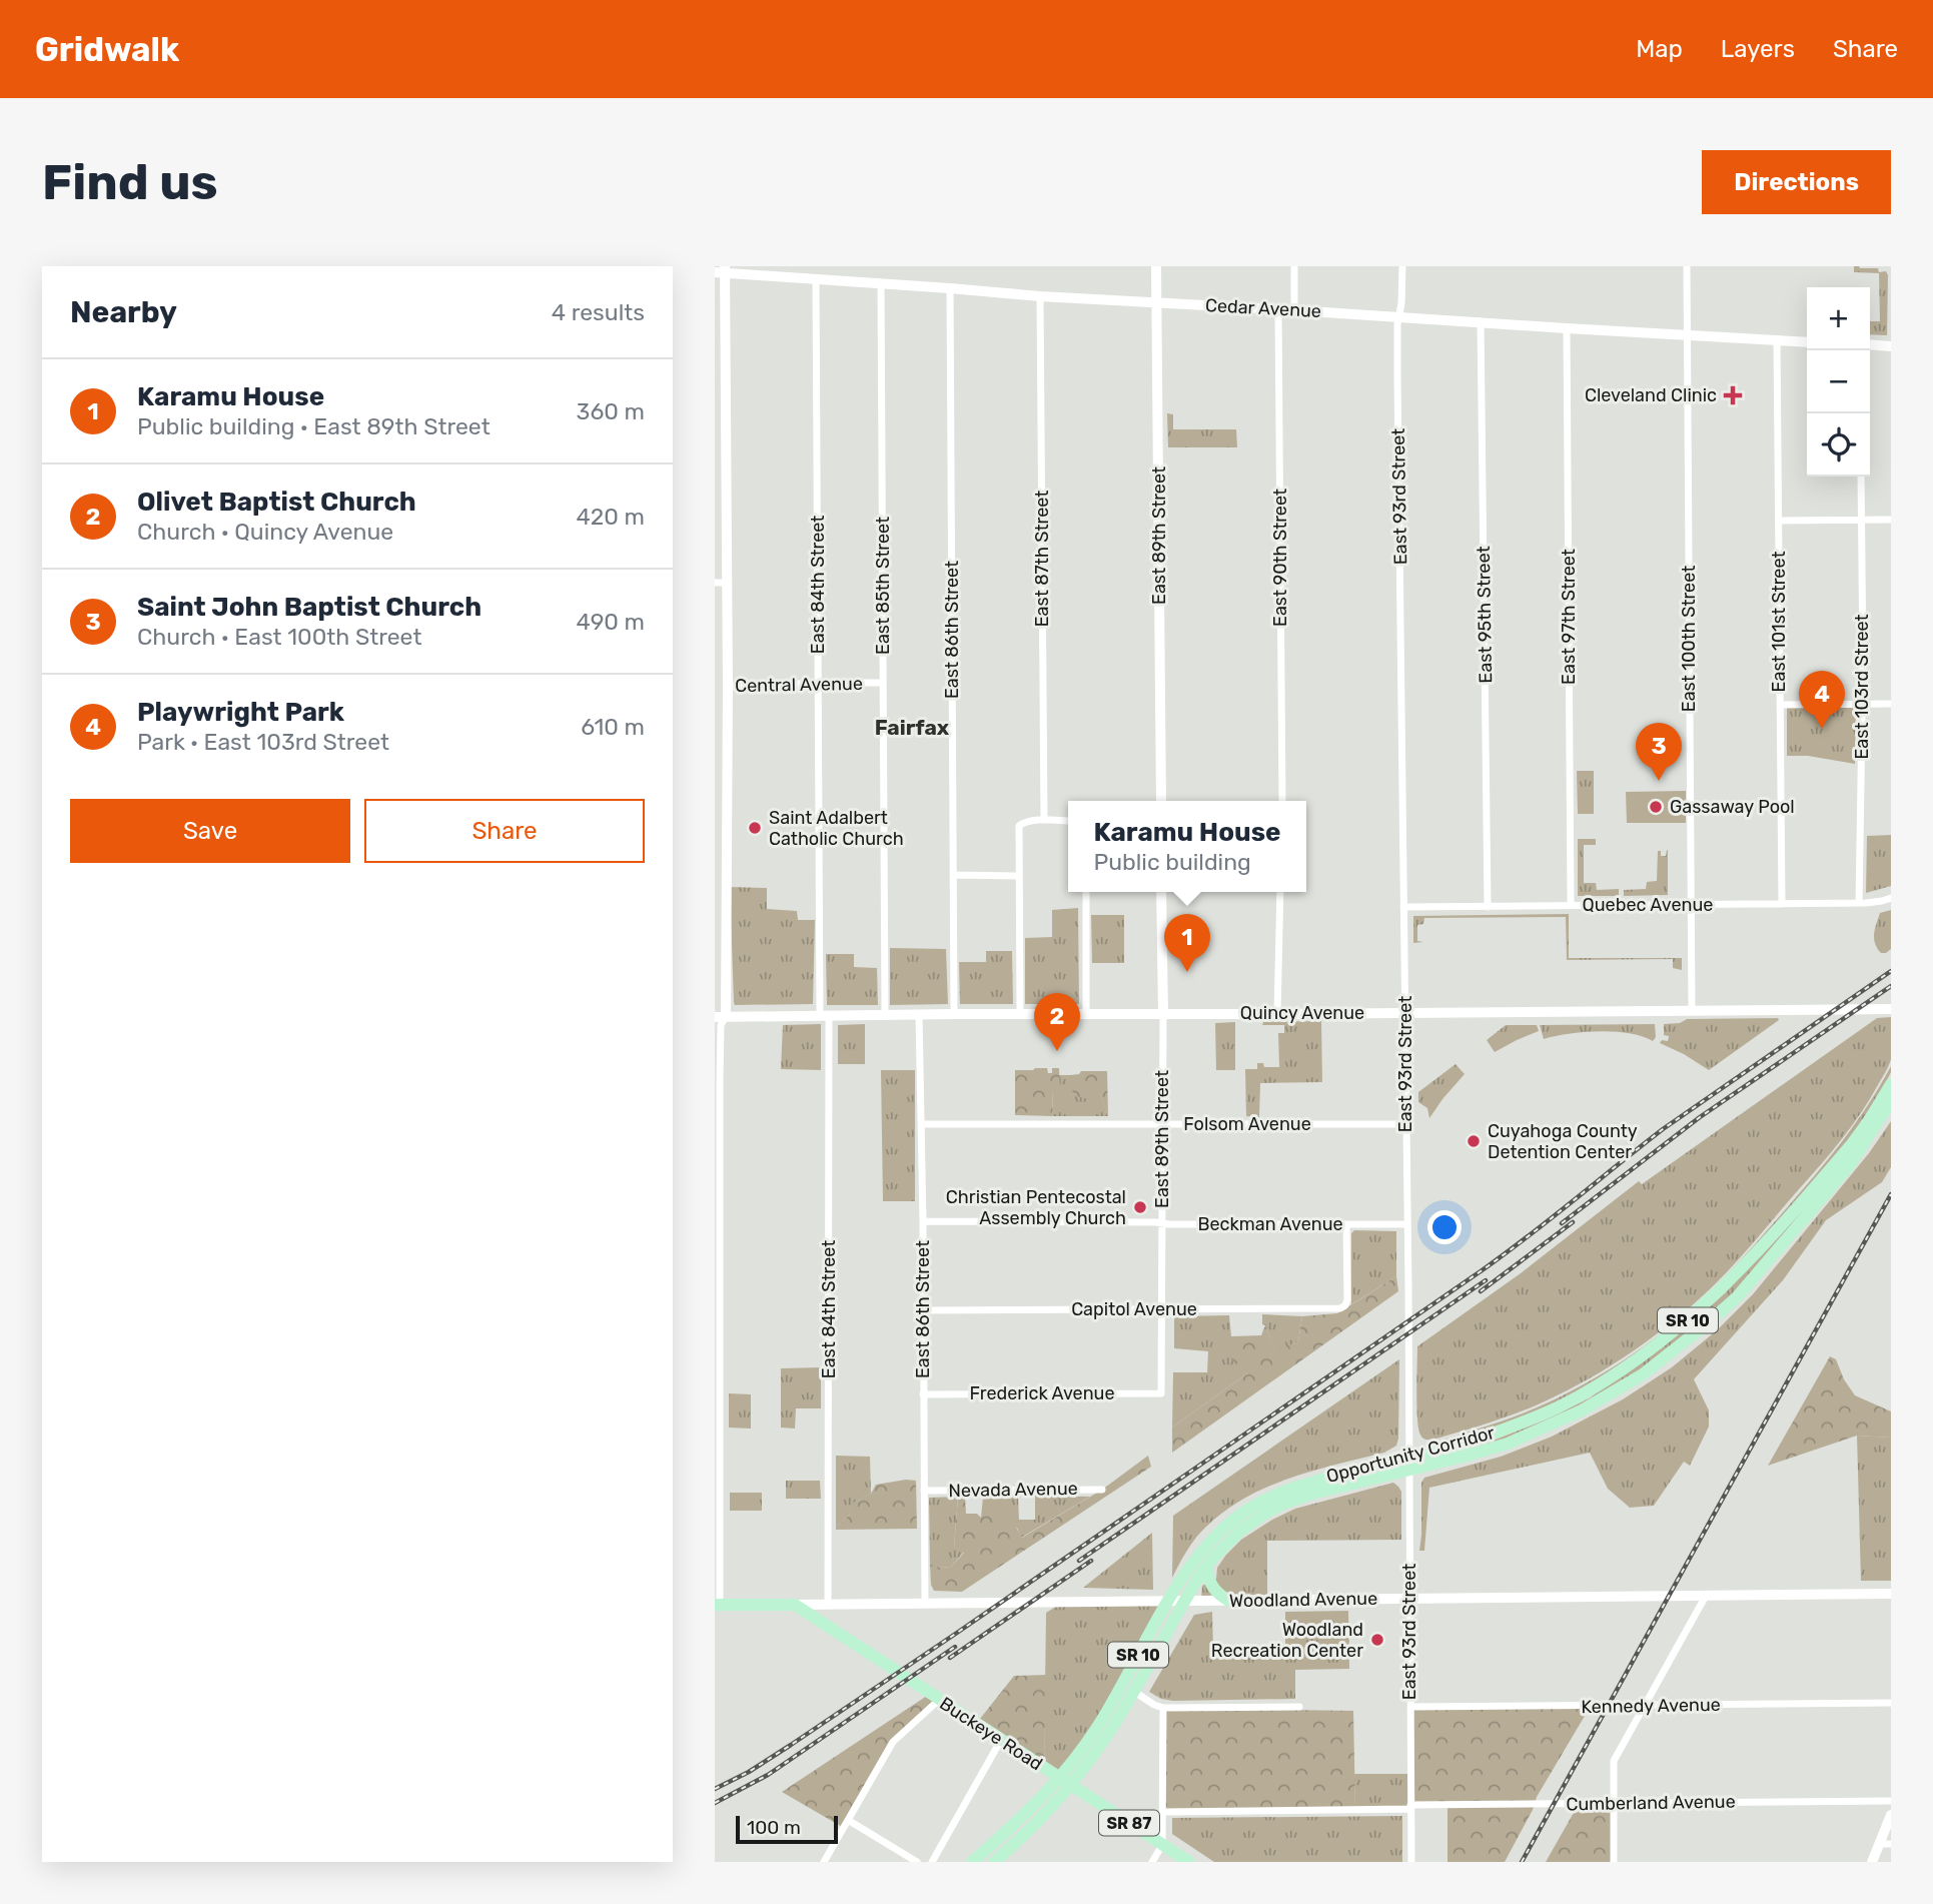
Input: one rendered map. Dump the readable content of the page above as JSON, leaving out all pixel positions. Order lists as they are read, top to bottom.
{
  "streets": {
    "main road": [
      "SR 10",
      "Opportunity Corridor",
      "Woodland Avenue",
      "Buckeye Road",
      "SR 87"
    ],
    "street": [
      "Cedar Avenue",
      "East 93rd Street",
      "East 89th Street",
      "East 90th Street",
      "East 87th Street",
      "East 84th Street",
      "East 85th Street",
      "East 95th Street",
      "East 97th Street",
      "East 101st Street",
      "East 86th Street",
      "East 100th Street",
      "Central Avenue",
      "East 103rd Street",
      "Quebec Avenue",
      "Quincy Avenue",
      "Folsom Avenue",
      "Beckman Avenue",
      "Capitol Avenue",
      "Frederick Avenue",
      "Nevada Avenue",
      "Kennedy Avenue",
      "Cumberland Avenue"
    ]
  },
  "crossings": [
    ["Cedar Avenue", "East 93rd Street"],
    ["Cedar Avenue", "East 89th Street"],
    ["Cedar Avenue", "East 90th Street"],
    ["Cedar Avenue", "East 87th Street"],
    ["Cedar Avenue", "East 84th Street"],
    ["Cedar Avenue", "East 85th Street"],
    ["Cedar Avenue", "East 95th Street"],
    ["Cedar Avenue", "East 97th Street"],
    ["Cedar Avenue", "East 101st Street"],
    ["Cedar Avenue", "East 86th Street"],
    ["Cedar Avenue", "East 100th Street"],
    ["East 93rd Street", "Quebec Avenue"],
    ["East 93rd Street", "Quincy Avenue"],
    ["East 93rd Street", "Folsom Avenue"],
    ["East 93rd Street", "Beckman Avenue"],
    ["East 93rd Street", "Opportunity Corridor"],
    ["East 93rd Street", "Woodland Avenue"],
    ["East 93rd Street", "Kennedy Avenue"],
    ["East 93rd Street", "Cumberland Avenue"],
    ["East 89th Street", "Quincy Avenue"],
    ["East 89th Street", "Folsom Avenue"],
    ["East 89th Street", "Beckman Avenue"],
    ["East 89th Street", "Capitol Avenue"],
    ["East 89th Street", "Frederick Avenue"],
    ["East 84th Street", "Central Avenue"],
    ["East 84th Street", "Quincy Avenue"],
    ["East 84th Street", "Woodland Avenue"],
    ["East 85th Street", "Central Avenue"],
    ["East 85th Street", "Quincy Avenue"],
    ["East 95th Street", "Quebec Avenue"],
    ["East 97th Street", "Quebec Avenue"],
    ["East 101st Street", "Quebec Avenue"],
    ["East 86th Street", "Quincy Avenue"],
    ["East 86th Street", "Folsom Avenue"],
    ["East 86th Street", "Beckman Avenue"],
    ["East 86th Street", "Capitol Avenue"],
    ["East 86th Street", "Frederick Avenue"],
    ["East 86th Street", "Nevada Avenue"],
    ["East 86th Street", "Woodland Avenue"],
    ["East 100th Street", "Quebec Avenue"],
    ["East 100th Street", "Quincy Avenue"],
    ["East 103rd Street", "Quebec Avenue"],
    ["Beckman Avenue", "Capitol Avenue"],
    ["Opportunity Corridor", "Woodland Avenue"],
    ["Opportunity Corridor", "Buckeye Road"],
    ["Woodland Avenue", "Buckeye Road"]
  ],
  "districts": ["Fairfax"],
  "places": {
    "health": ["Cleveland Clinic"],
    "other": [
      "Gassaway Pool",
      "Saint Adalbert Catholic Church",
      "Cuyahoga County Detention Center",
      "Christian Pentecostal Assembly Church",
      "Woodland Recreation Center"
    ]
  },
  "scale_bar": "100 m",
  "page": {
    "header": "Gridwalk",
    "nav": ["Map", "Layers", "Share"],
    "buttons": [
      "Directions",
      ["Save", "Share"]
    ],
    "title": "Find us",
    "heading": ["Nearby", "4 results"],
    "map_buttons": ["+", "−"],
    "list": [
      {
        "mark": "1",
        "name": "Karamu House",
        "note": "Public building · East 89th Street",
        "value": "360 m"
      },
      {
        "mark": "2",
        "name": "Olivet Baptist Church",
        "note": "Church · Quincy Avenue",
        "value": "420 m"
      },
      {
        "mark": "3",
        "name": "Saint John Baptist Church",
        "note": "Church · East 100th Street",
        "value": "490 m"
      },
      {
        "mark": "4",
        "name": "Playwright Park",
        "note": "Park · East 103rd Street",
        "value": "610 m"
      }
    ],
    "pins": [
      "4",
      "3",
      "1",
      "2"
    ],
    "popup": ["Karamu House", "Public building"],
    "scale": "100 m"
  }
}
